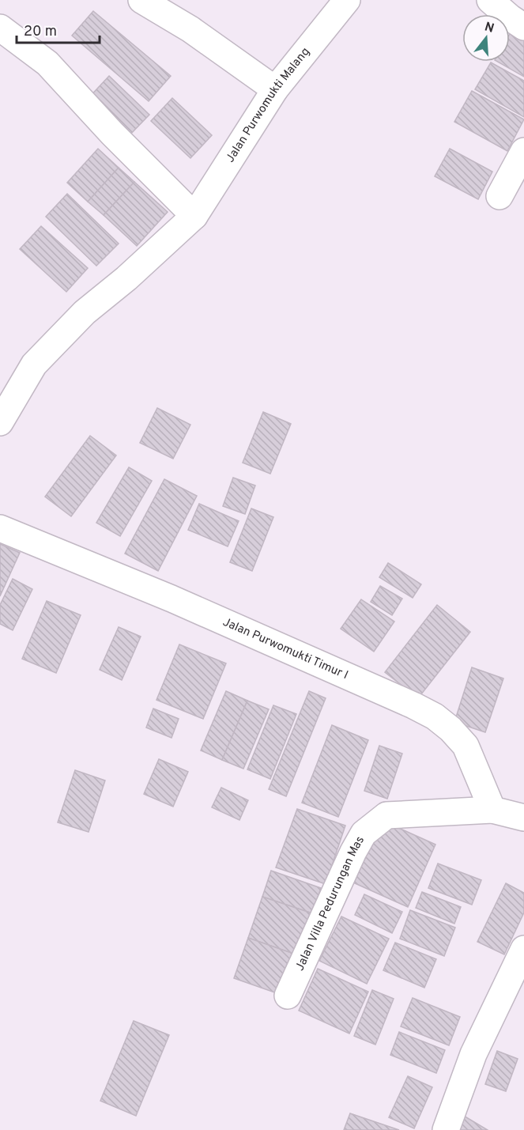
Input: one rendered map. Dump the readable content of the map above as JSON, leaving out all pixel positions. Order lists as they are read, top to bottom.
{
  "streets": {
    "street": ["Jalan Purwomukti Malang", "Jalan Purwomukti Timur I", "Jalan Villa Pedurungan Mas"]
  },
  "crossings": [
    ["Jalan Purwomukti Timur I", "Jalan Villa Pedurungan Mas"]
  ],
  "scale_bar": "20 m",
  "north": "top"
}
